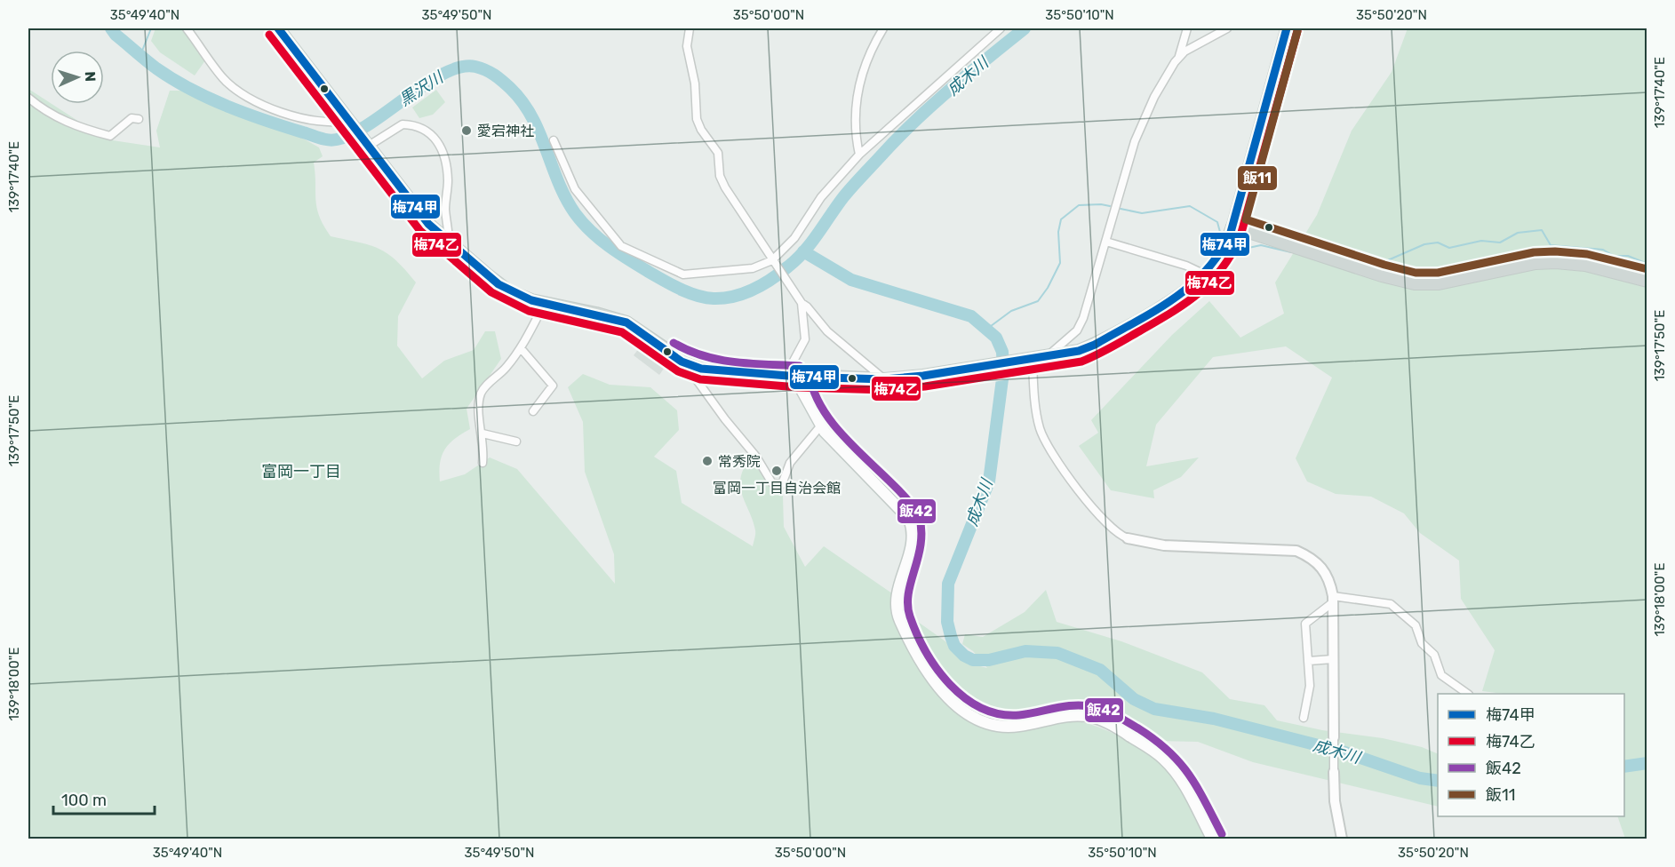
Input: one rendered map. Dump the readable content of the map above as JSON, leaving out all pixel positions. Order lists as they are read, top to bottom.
{
  "districts": ["富岡一丁目"],
  "water": ["成木川", "黒沢川"],
  "places": ["愛宕神社", "常秀院", "富岡一丁目自治会館"],
  "lines": [
    "transit line 梅74甲",
    "transit line 梅74乙",
    "transit line 飯11",
    "transit line 飯42"
  ],
  "legend": [
    "梅74甲",
    "梅74乙",
    "飯42",
    "飯11"
  ],
  "scale_bar": "100 m",
  "north": "right",
  "coordinates": [
    "35°49'40\"N",
    "35°49'50\"N",
    "35°50'00\"N",
    "35°50'10\"N",
    "35°50'20\"N",
    "139°17'40\"E",
    "139°17'50\"E",
    "139°18'00\"E"
  ]
}
